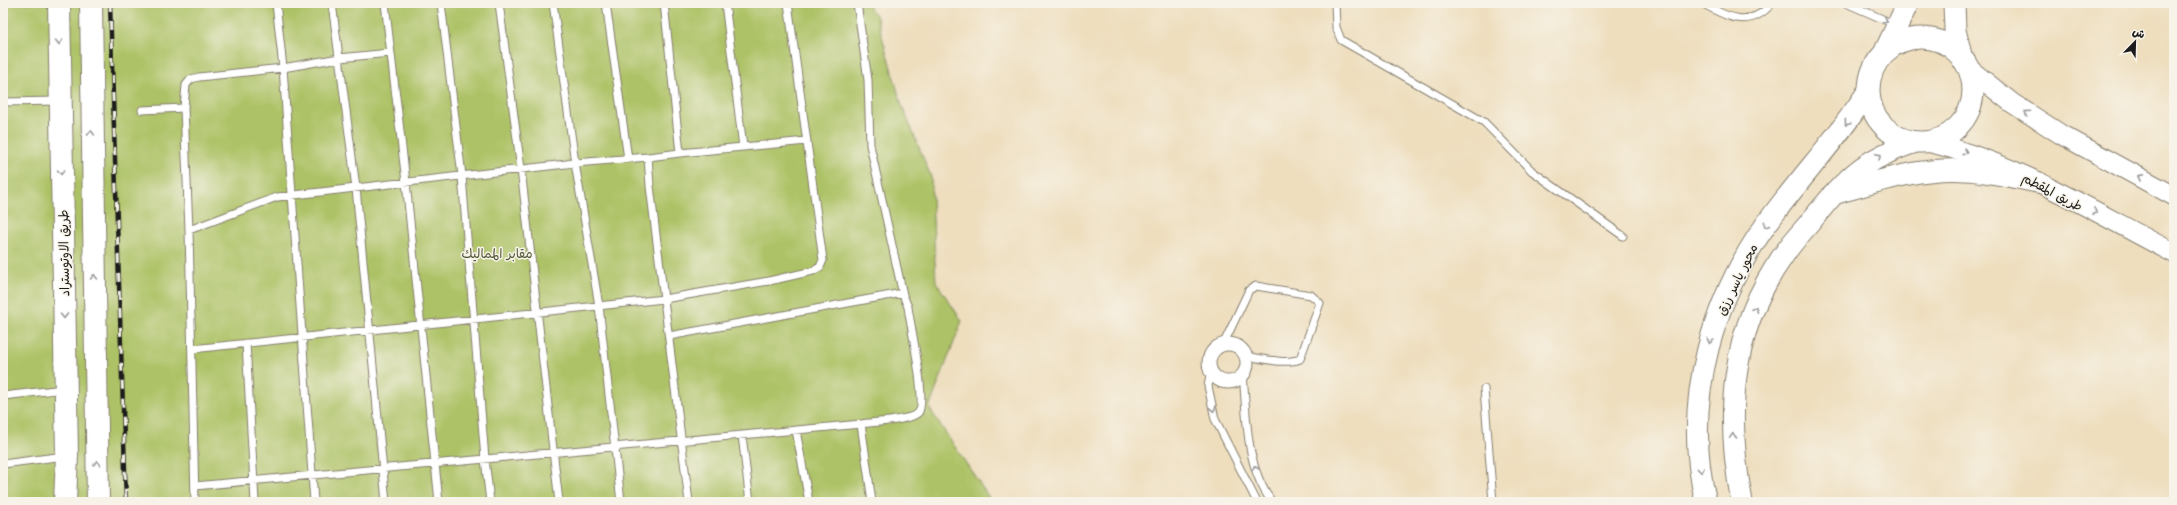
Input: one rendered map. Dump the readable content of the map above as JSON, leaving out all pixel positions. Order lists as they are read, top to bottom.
{
  "streets": {
    "highway": ["طريق الاوتوستراد"],
    "main road": ["طريق المقطم", "محور ياسر رزق"]
  },
  "crossings": [
    ["طريق المقطم", "محور ياسر رزق"]
  ],
  "parks": ["مقابر المماليك"],
  "north": "top right"
}
